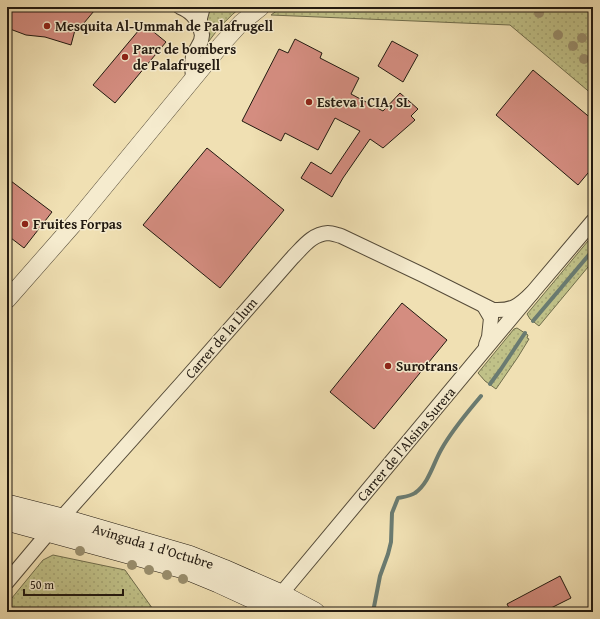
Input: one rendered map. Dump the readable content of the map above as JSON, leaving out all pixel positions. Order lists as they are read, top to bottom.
{
  "streets": {
    "main road": ["Avinguda 1 d'Octubre"],
    "street": ["Carrer de la Llum", "Carrer de l'Alsina Surera"]
  },
  "crossings": [
    ["Carrer de la Llum", "Carrer de l'Alsina Surera"],
    ["Carrer de la Llum", "Avinguda 1 d'Octubre"],
    ["Carrer de l'Alsina Surera", "Avinguda 1 d'Octubre"]
  ],
  "places": [
    "Mesquita Al-Ummah de Palafrugell",
    "Parc de bombers de Palafrugell",
    "Esteva i CIA, SL",
    "Fruites Forpas",
    "Surotrans"
  ],
  "scale_bar": "50 m"
}
